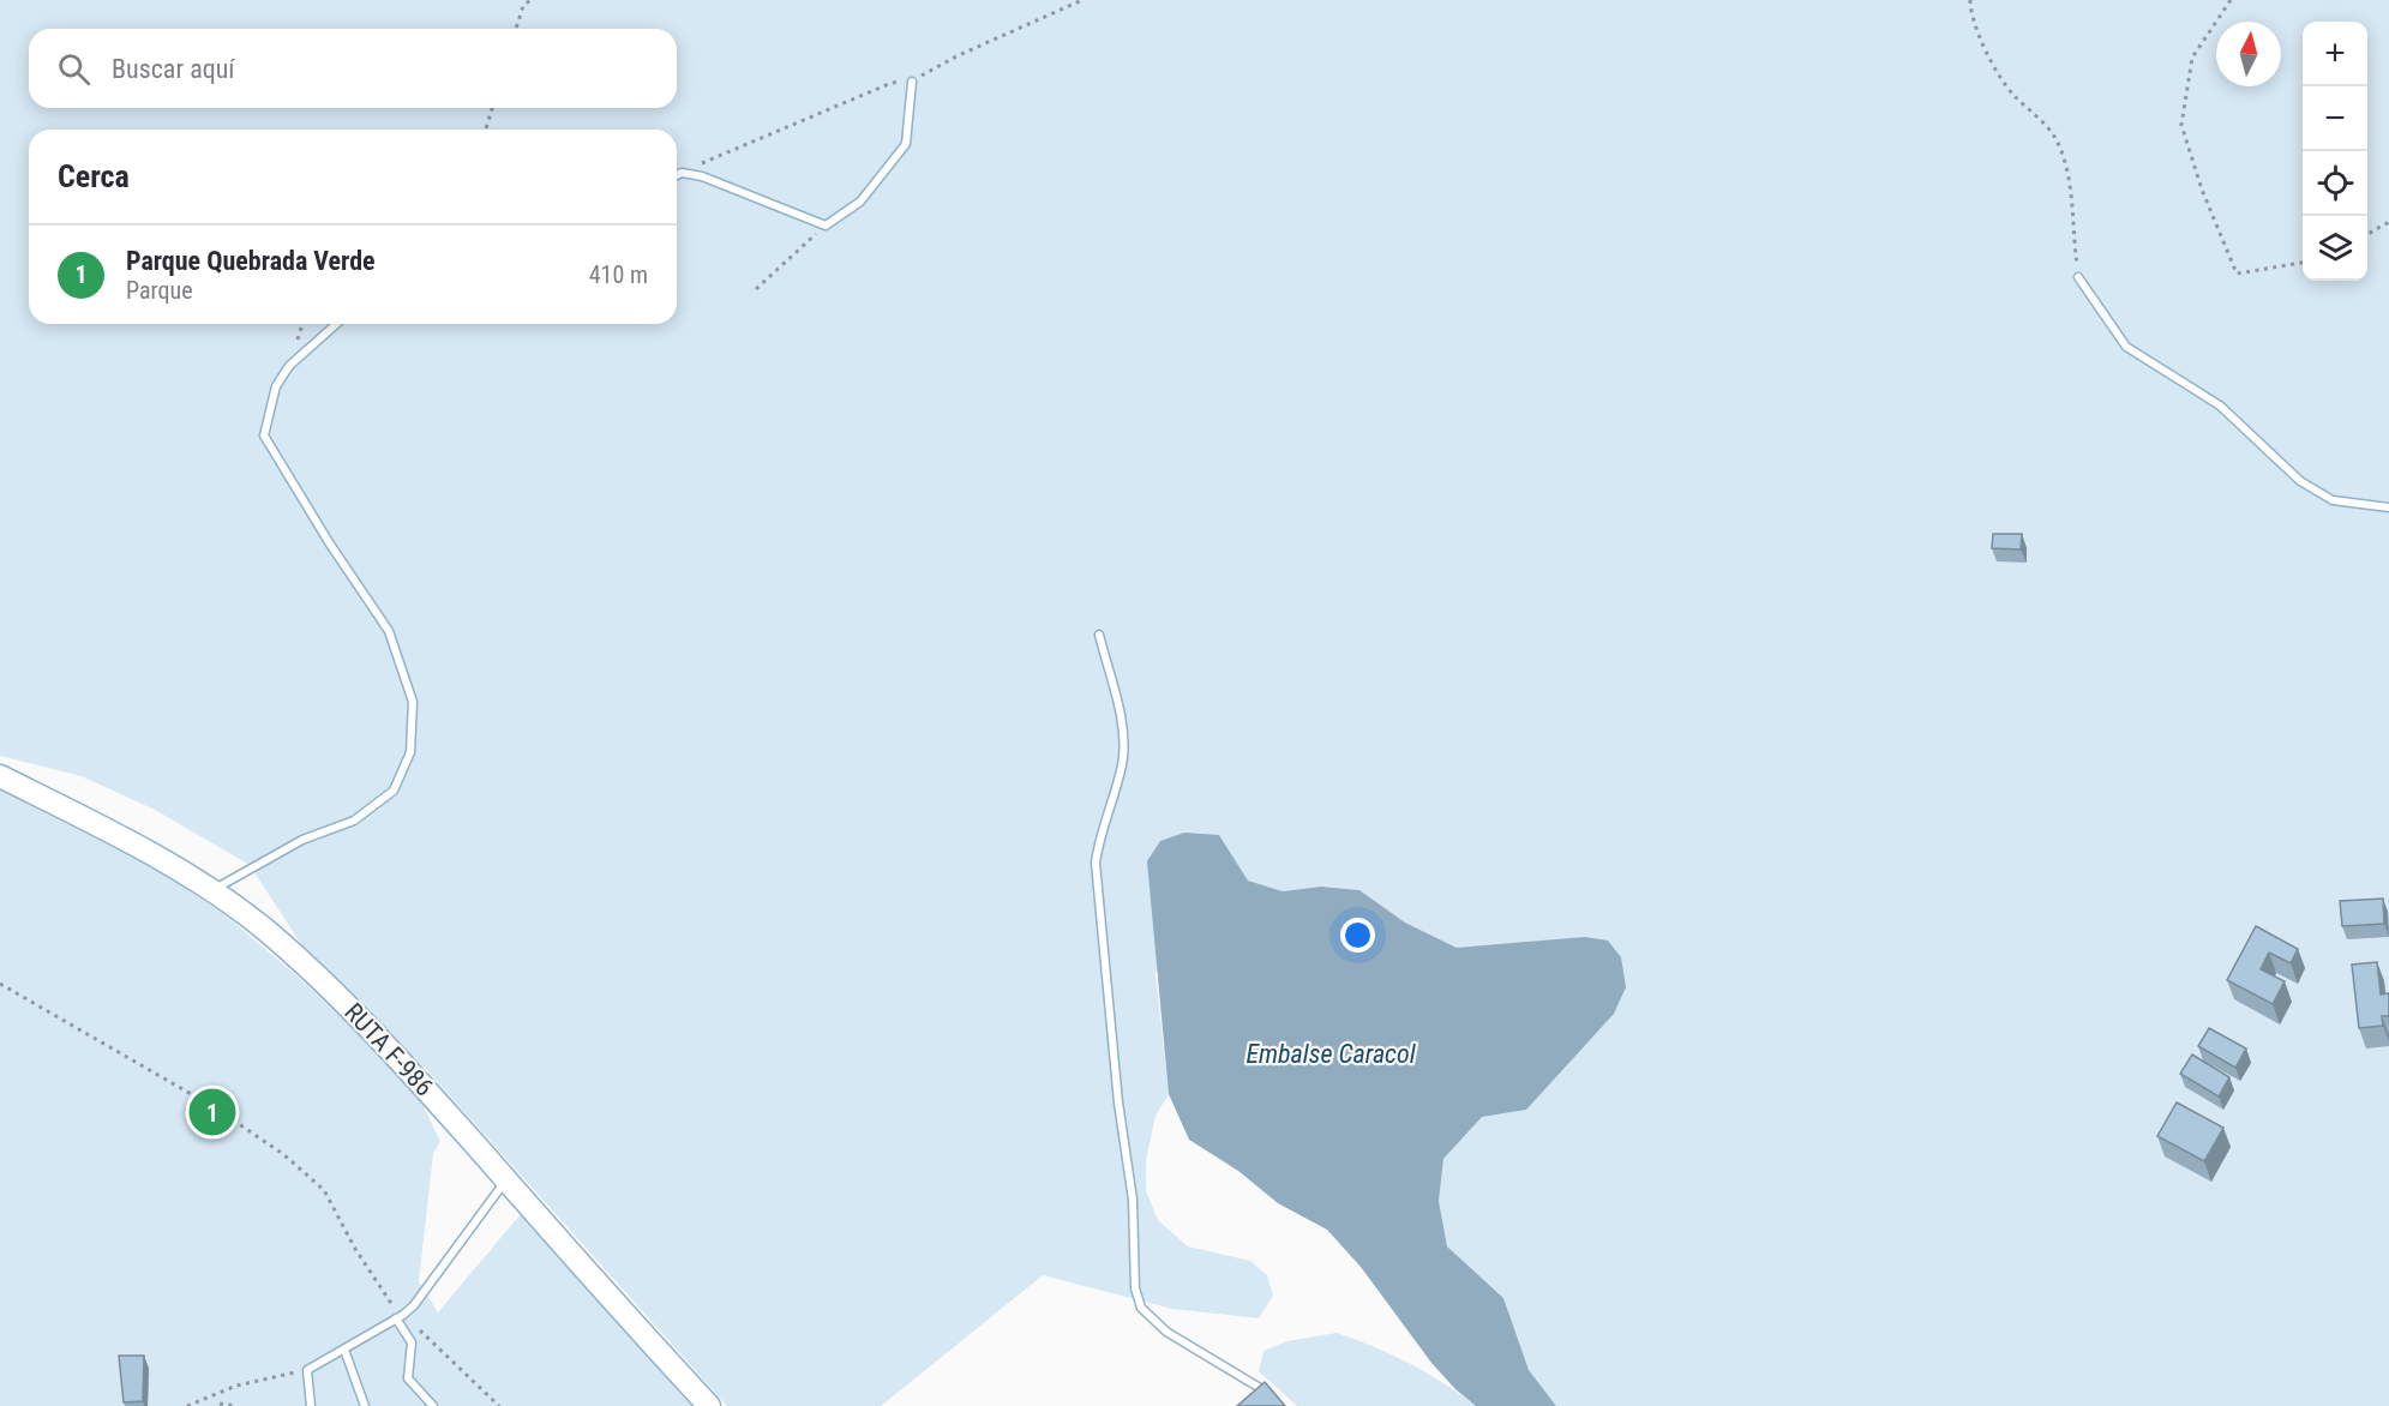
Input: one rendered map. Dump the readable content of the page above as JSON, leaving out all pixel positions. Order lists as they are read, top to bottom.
{
  "streets": {
    "main road": ["RUTA F-986"]
  },
  "water": ["Embalse Caracol"],
  "north": "top",
  "page": {
    "map_buttons": ["+", "−"],
    "search": "Buscar aquí",
    "heading": "Cerca",
    "list": [
      {
        "mark": "1",
        "name": "Parque Quebrada Verde",
        "note": "Parque",
        "value": "410 m"
      }
    ],
    "pins": "1"
  }
}
